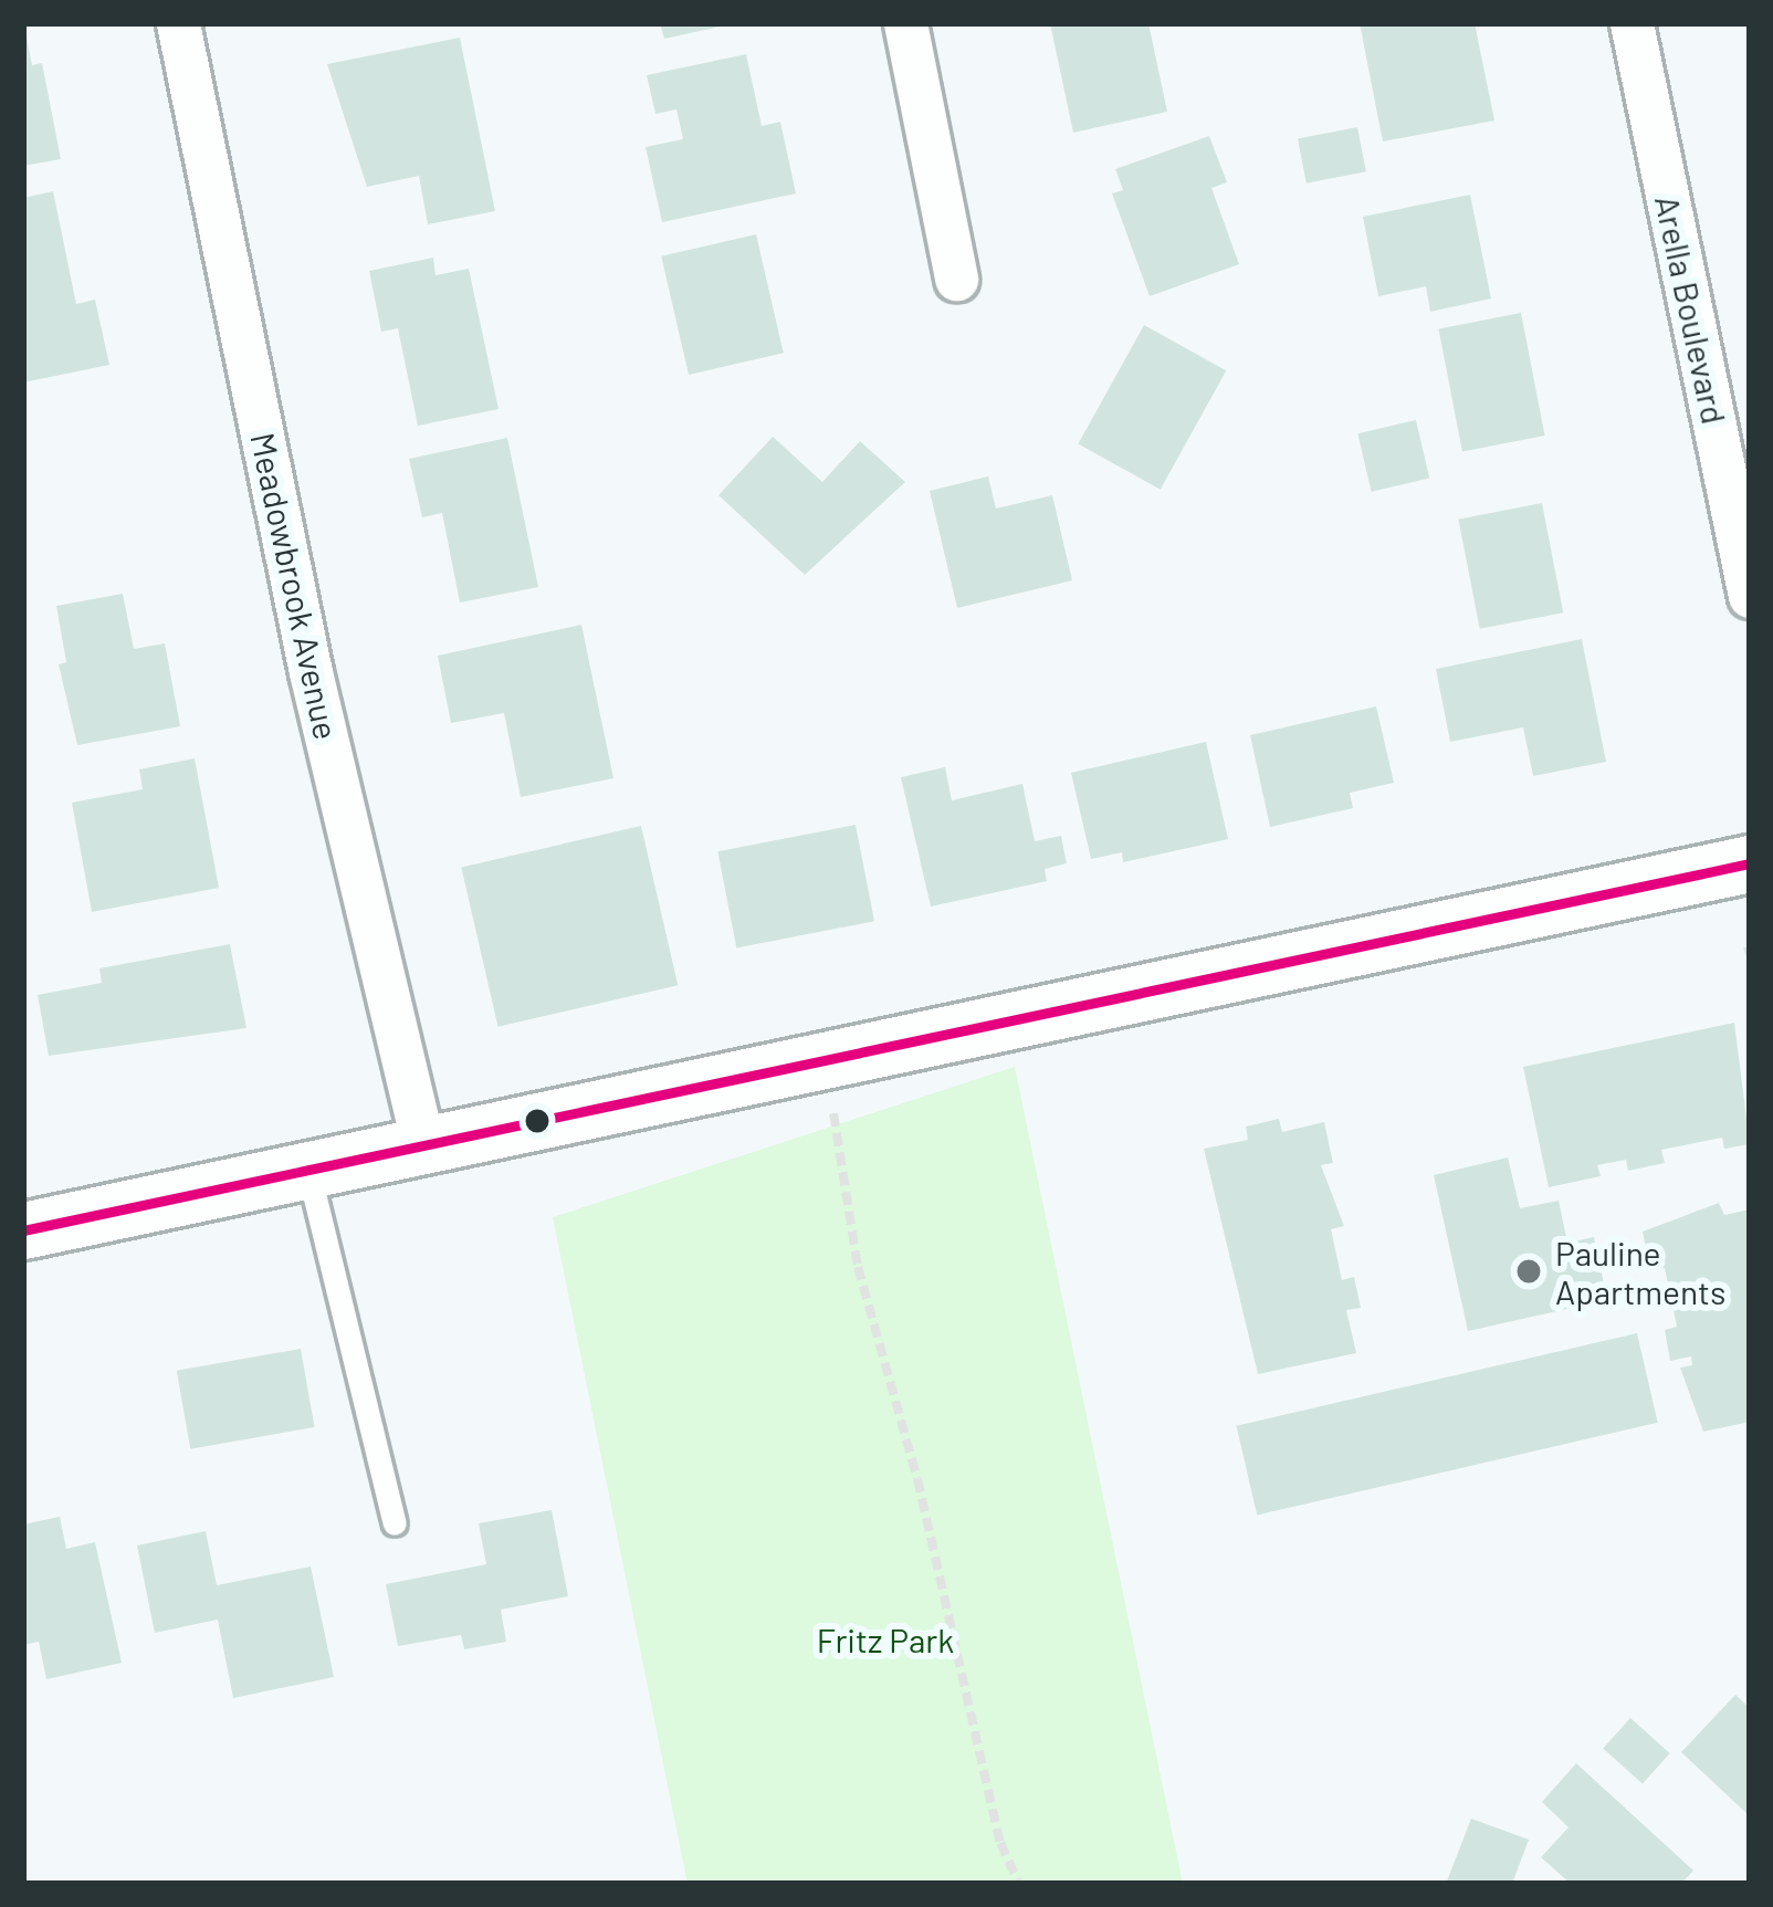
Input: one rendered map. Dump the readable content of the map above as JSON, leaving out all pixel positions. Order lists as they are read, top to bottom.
{
  "streets": {
    "street": ["Arella Boulevard", "Meadowbrook Avenue"]
  },
  "parks": ["Fritz Park"],
  "places": ["Pauline Apartments"]
}
